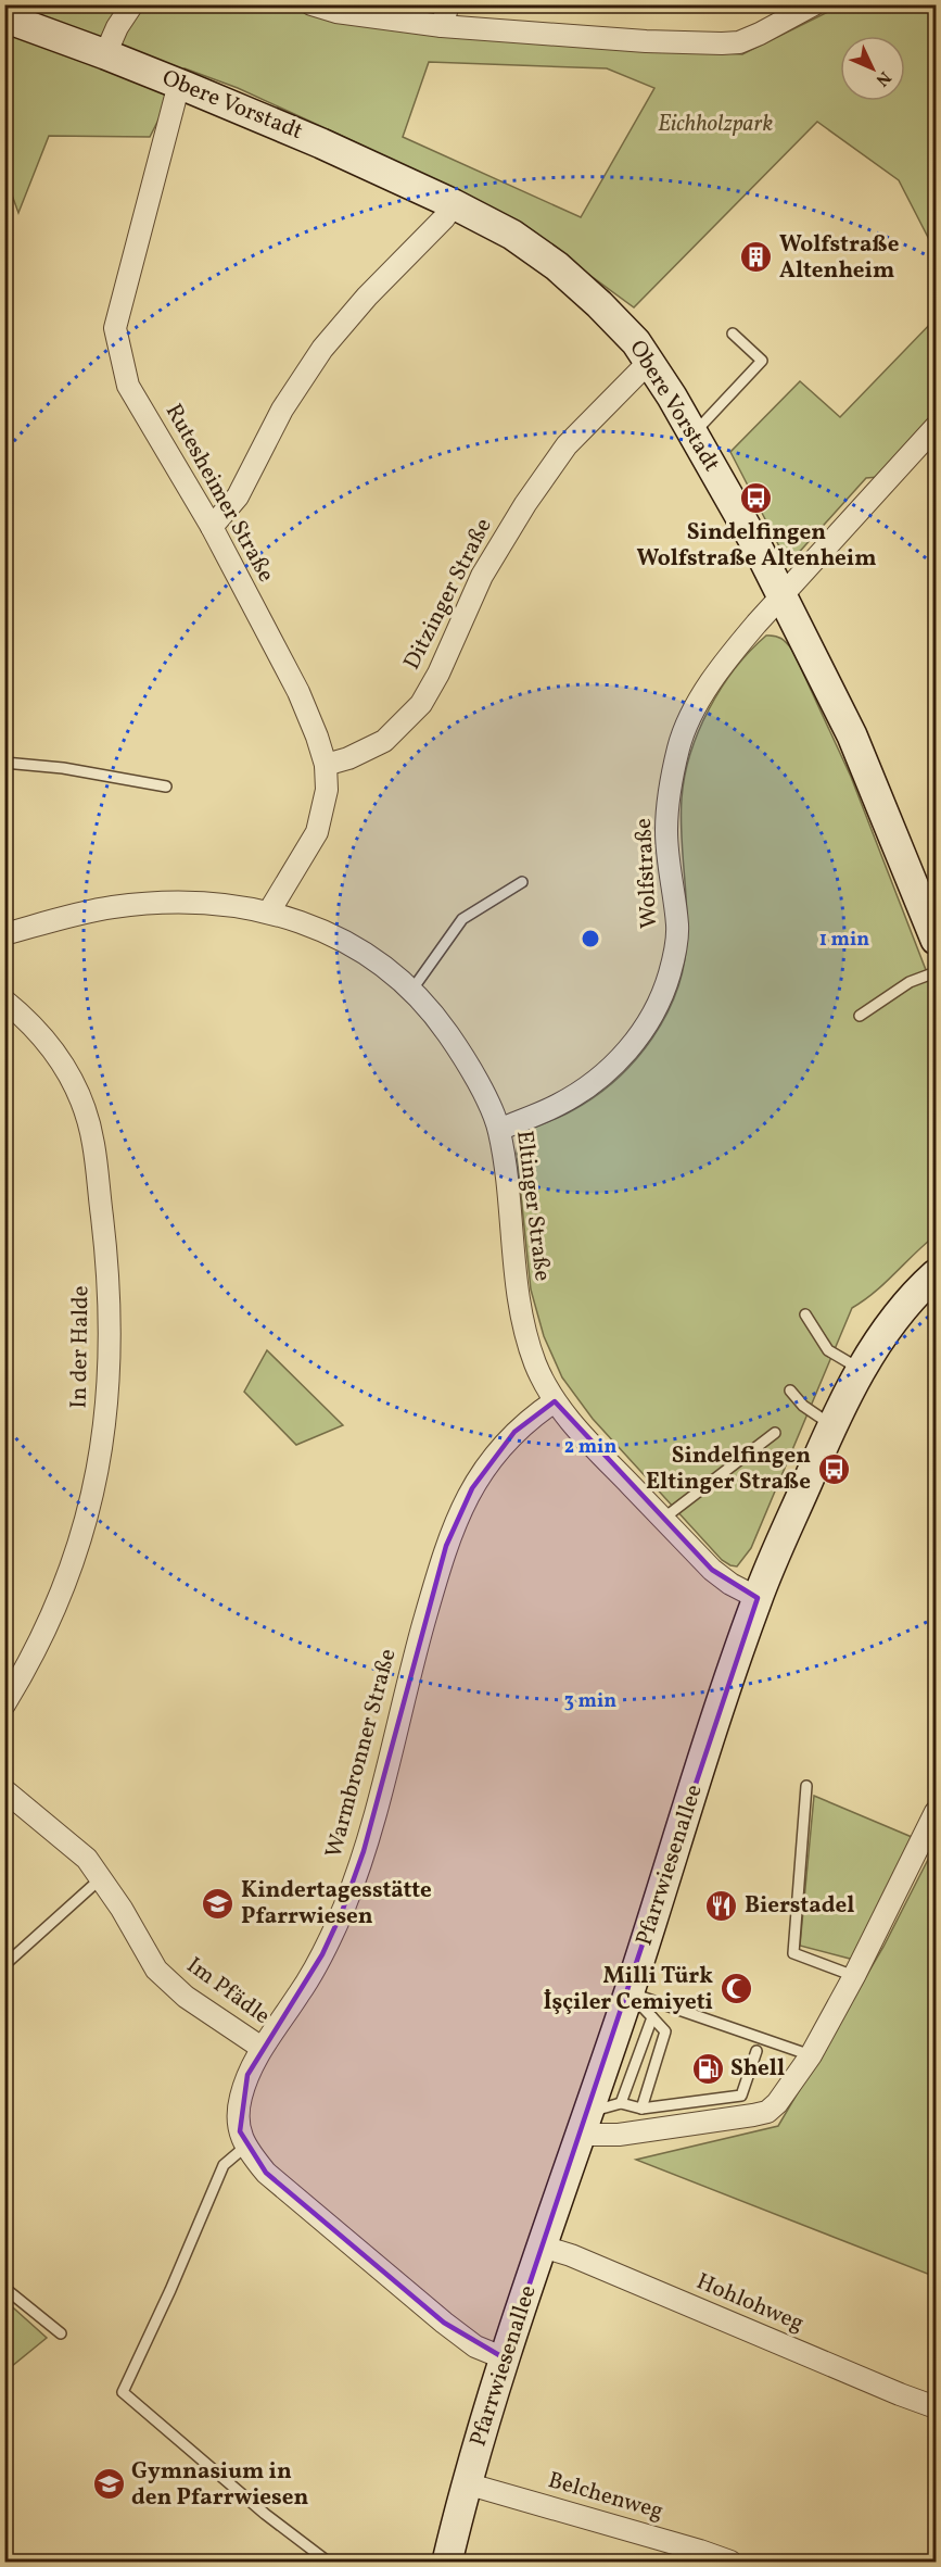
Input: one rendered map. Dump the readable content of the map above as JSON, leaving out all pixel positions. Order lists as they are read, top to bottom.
{
  "streets": {
    "main road": ["Obere Vorstadt", "Pfarrwiesenallee"],
    "street": [
      "Rutesheimer Straße",
      "Ditzinger Straße",
      "Wolfstraße",
      "Eltinger Straße",
      "In der Halde",
      "Warmbronner Straße",
      "Im Pfädle",
      "Hohlohweg",
      "Belchenweg"
    ]
  },
  "crossings": [
    ["Obere Vorstadt", "Rutesheimer Straße"],
    ["Obere Vorstadt", "Ditzinger Straße"],
    ["Obere Vorstadt", "Wolfstraße"],
    ["Rutesheimer Straße", "Ditzinger Straße"],
    ["Rutesheimer Straße", "Eltinger Straße"],
    ["Wolfstraße", "Eltinger Straße"],
    ["Eltinger Straße", "Warmbronner Straße"],
    ["Eltinger Straße", "Pfarrwiesenallee"],
    ["Warmbronner Straße", "Pfarrwiesenallee"],
    ["Warmbronner Straße", "Im Pfädle"],
    ["Pfarrwiesenallee", "Hohlohweg"],
    ["Pfarrwiesenallee", "Belchenweg"]
  ],
  "parks": ["Eichholzpark"],
  "places": {
    "building": ["Wolfstraße Altenheim"],
    "bus stop": ["Sindelfingen Wolfstraße Altenheim", "Sindelfingen Eltinger Straße"],
    "school or university": ["Kindertagesstätte Pfarrwiesen", "Gymnasium in den Pfarrwiesen"],
    "restaurant": ["Bierstadel"],
    "mosque": ["Milli Türk İşçiler Cemiyeti"],
    "fuel station": ["Shell"]
  },
  "north": "bottom right",
  "rings": ["1 min", "2 min", "3 min"]
}
